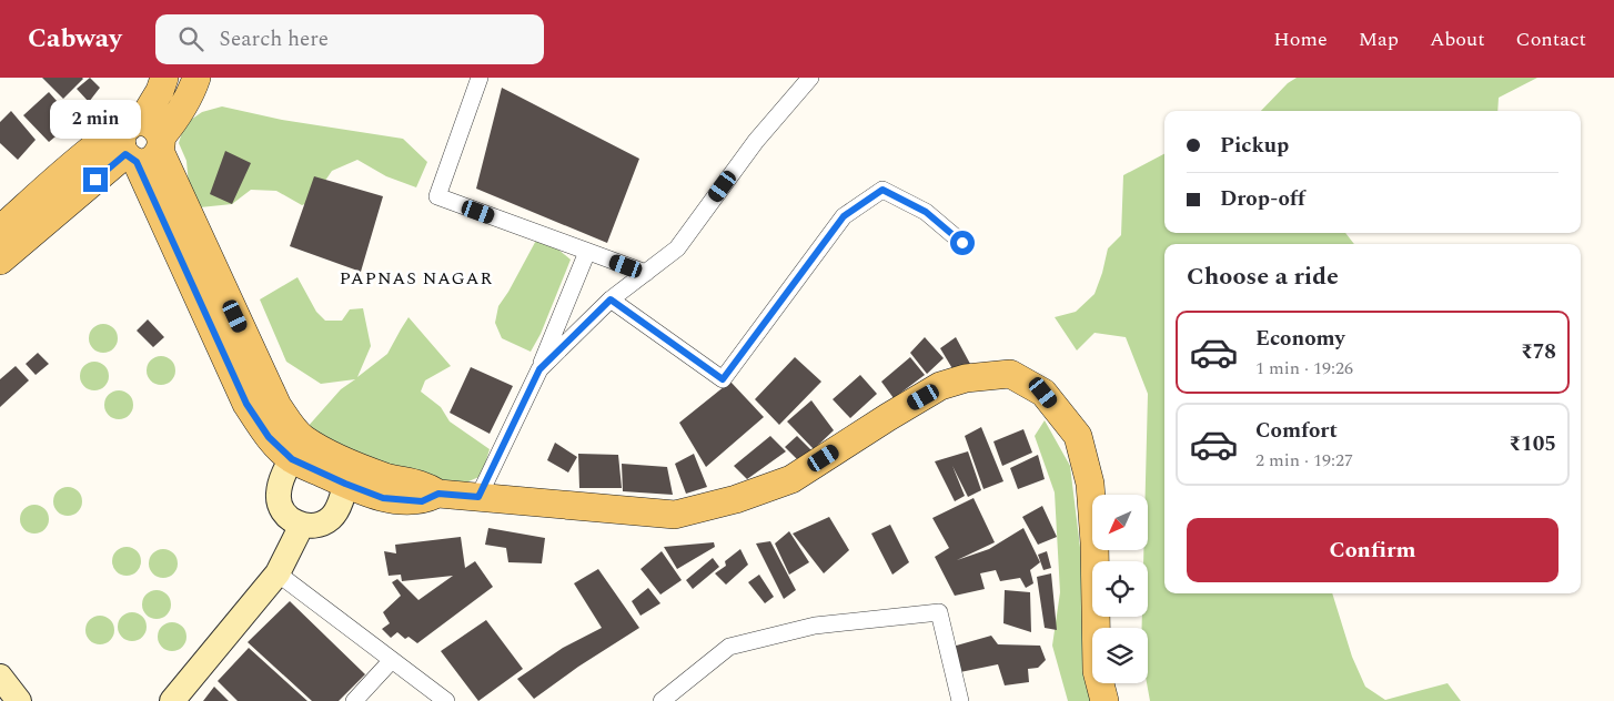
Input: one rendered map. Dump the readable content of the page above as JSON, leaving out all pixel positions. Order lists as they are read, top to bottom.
{
  "districts": ["PAPNAS NAGAR"],
  "north": "bottom left",
  "page": {
    "header": "Cabway",
    "search": "Search here",
    "nav": [
      "Home",
      "Map",
      "About",
      "Contact"
    ],
    "bubble": "2 min",
    "banner": ["Pickup", "Drop-off"],
    "heading": "Choose a ride",
    "list": [
      {
        "name": "Economy",
        "note": "1 min · 19:26",
        "value": "₹78"
      },
      {
        "name": "Comfort",
        "note": "2 min · 19:27",
        "value": "₹105"
      }
    ],
    "buttons": "Confirm"
  }
}
